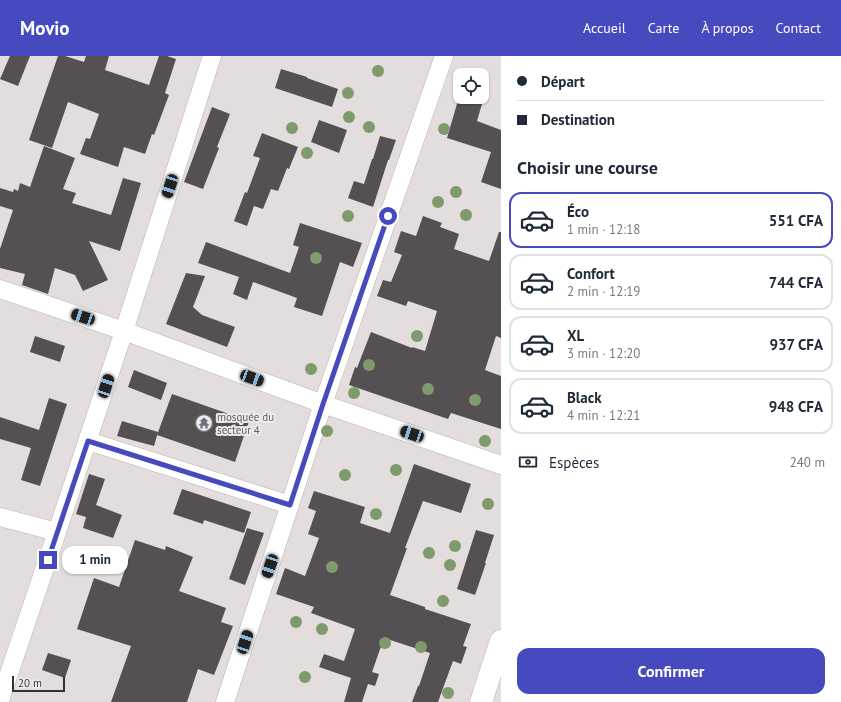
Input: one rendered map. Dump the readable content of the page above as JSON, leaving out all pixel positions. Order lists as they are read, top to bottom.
{
  "places": {
    "temple": ["mosquée du secteur 4"]
  },
  "scale_bar": "20 m",
  "page": {
    "header": "Movio",
    "nav": [
      "Accueil",
      "Carte",
      "À propos",
      "Contact"
    ],
    "banner": ["Départ", "Destination"],
    "heading": "Choisir une course",
    "list": [
      {
        "name": "Éco",
        "note": "1 min · 12:18",
        "value": "551 CFA"
      },
      {
        "name": "Confort",
        "note": "2 min · 12:19",
        "value": "744 CFA"
      },
      {
        "name": "XL",
        "note": "3 min · 12:20",
        "value": "937 CFA"
      },
      {
        "name": "Black",
        "note": "4 min · 12:21",
        "value": "948 CFA"
      }
    ],
    "pay": ["Espèces", "240 m"],
    "bubble": "1 min",
    "buttons": "Confirmer",
    "scale": "20 m"
  }
}
